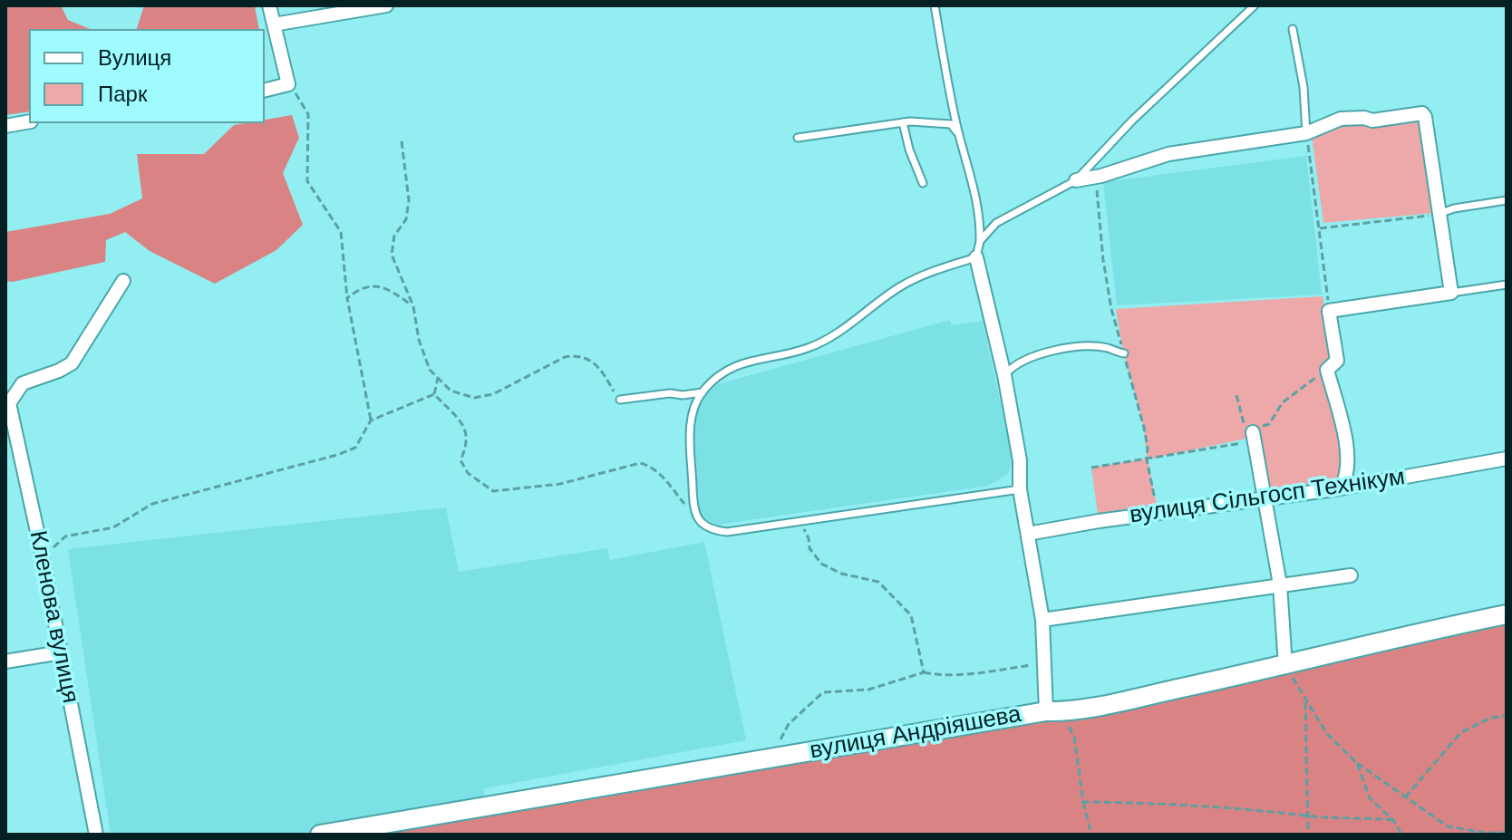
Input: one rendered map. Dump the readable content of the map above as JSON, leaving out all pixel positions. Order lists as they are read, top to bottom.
{
  "streets": {
    "street": ["вулиця Сільгосп Технікум", "Кленова вулиця", "вулиця Андріяшева"]
  },
  "legend": ["Вулиця", "Парк"]
}
